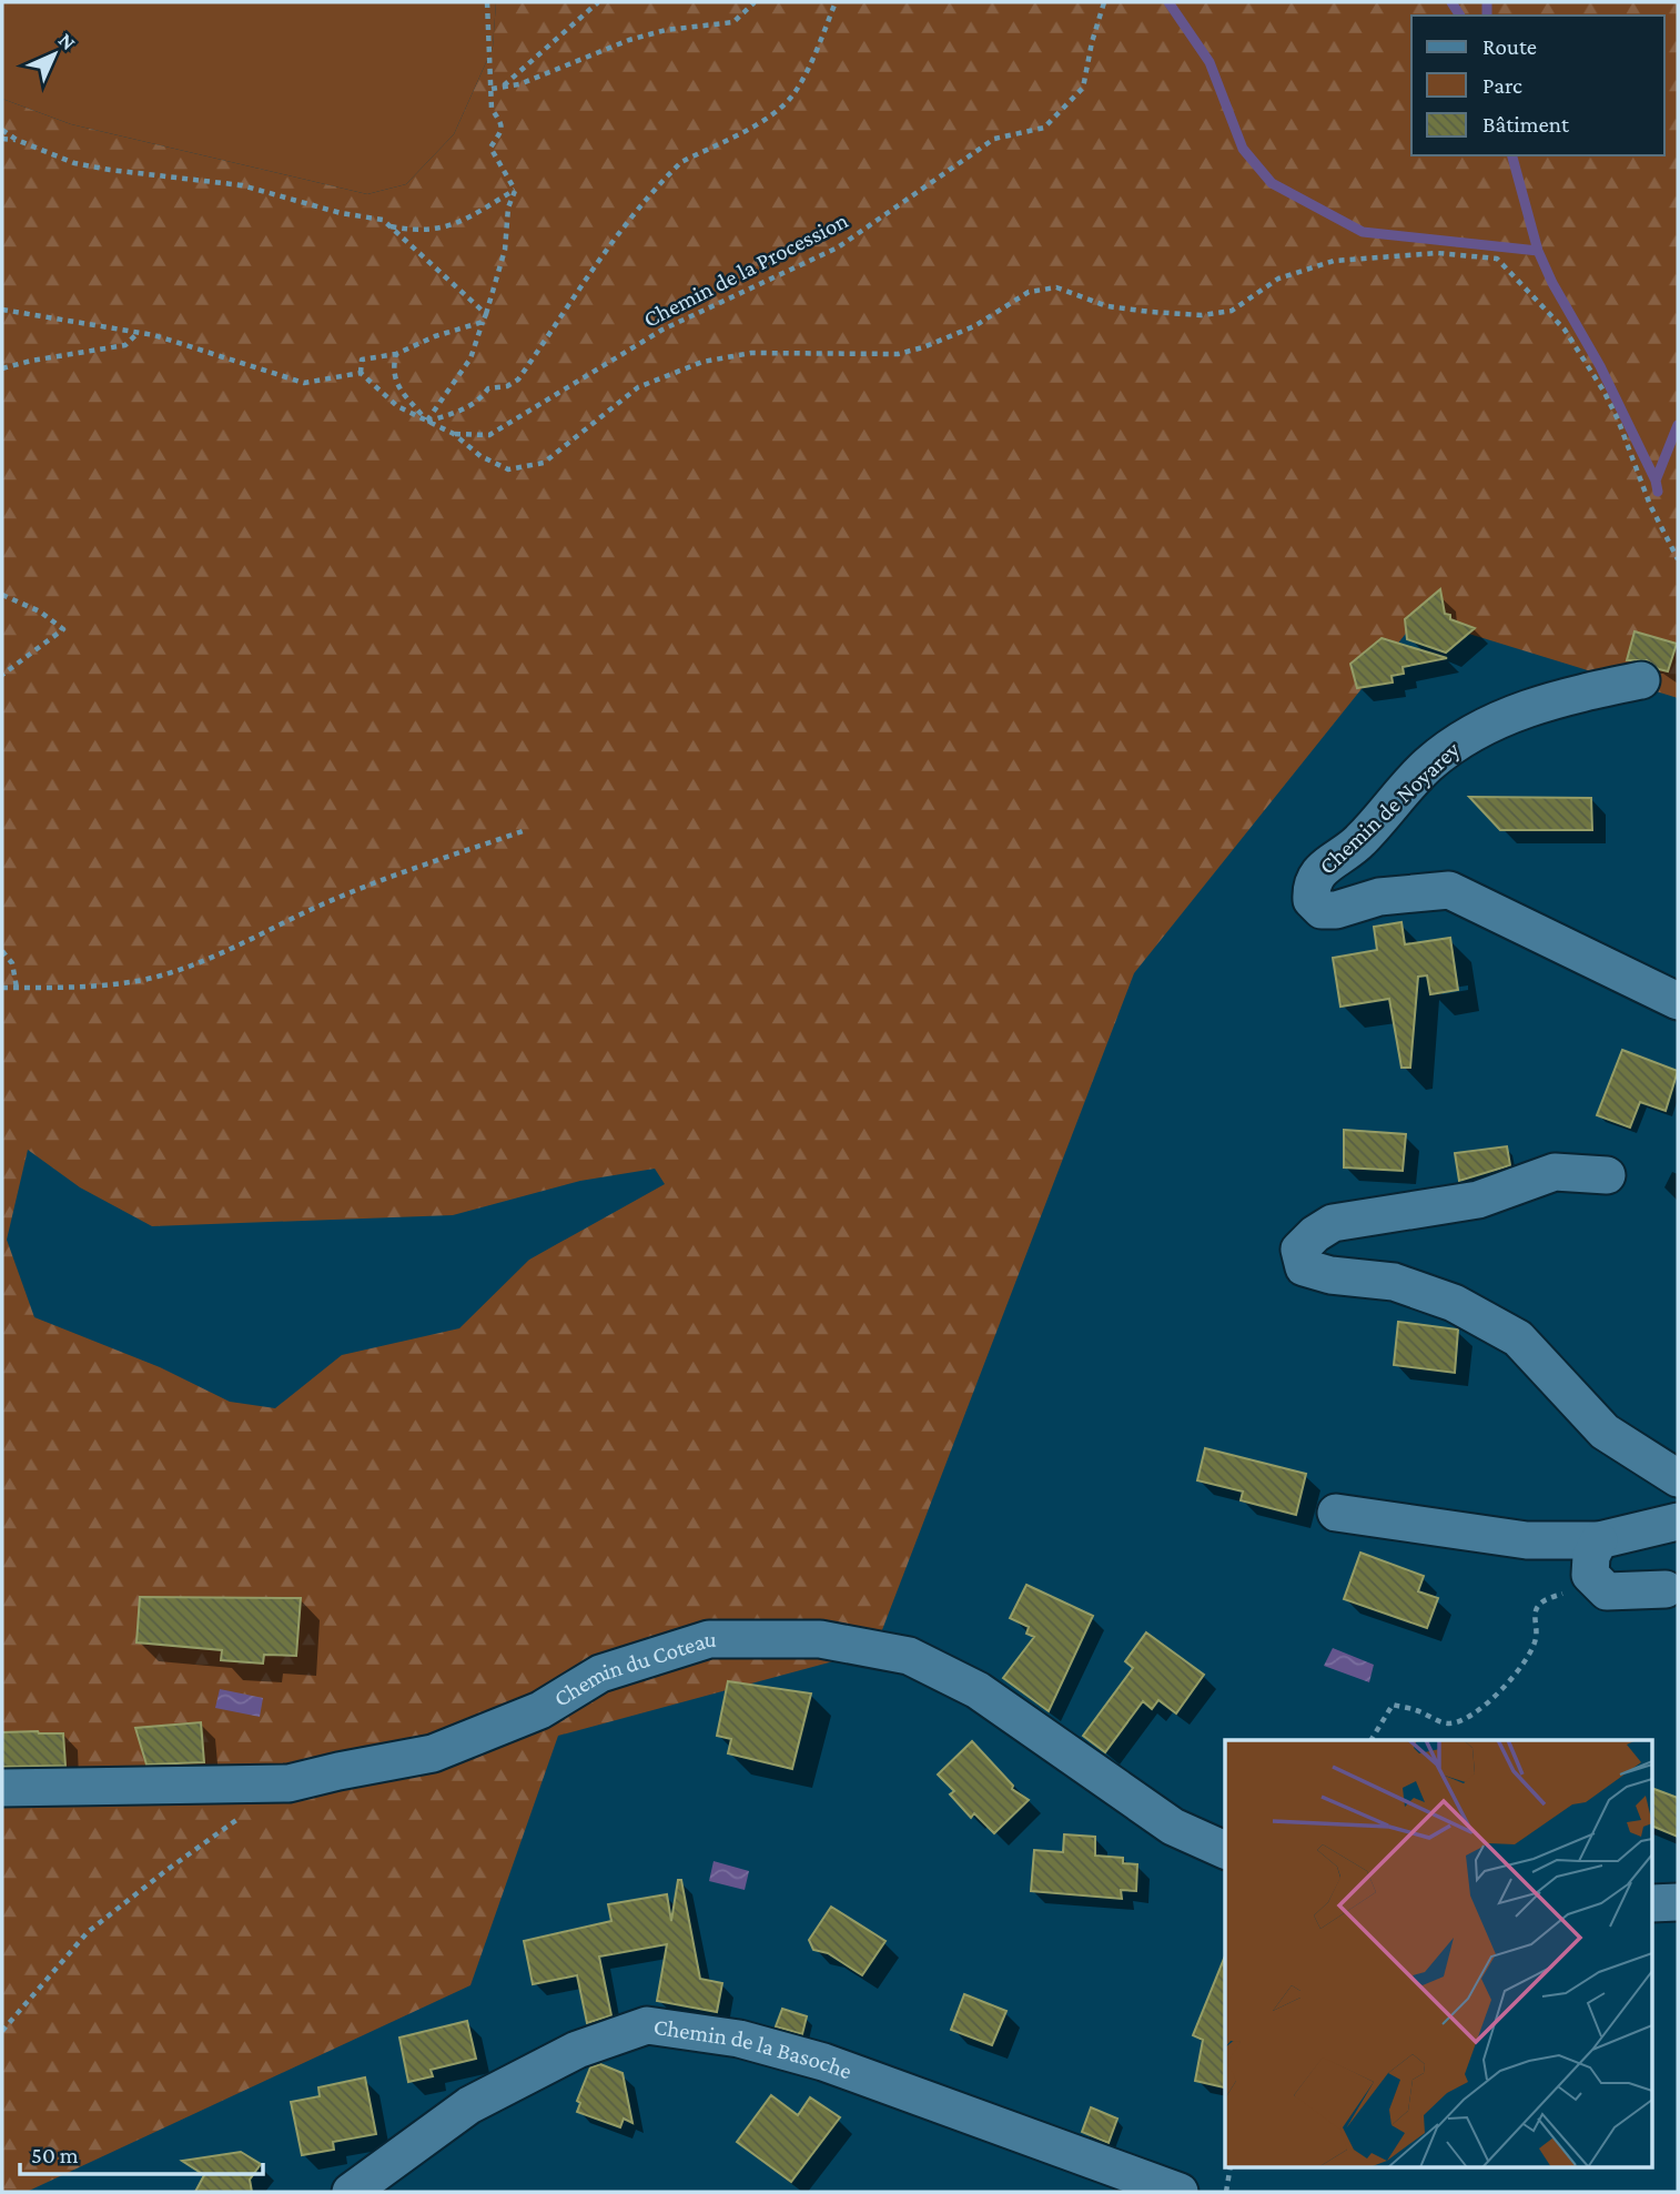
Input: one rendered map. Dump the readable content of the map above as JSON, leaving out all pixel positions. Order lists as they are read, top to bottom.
{
  "streets": {
    "street": ["Chemin de Noyarey", "Chemin du Coteau", "Chemin de la Basoche"],
    "path": ["Chemin de la Procession"]
  },
  "legend": ["Route", "Parc", "Bâtiment"],
  "scale_bar": "50 m",
  "north": "top right"
}
